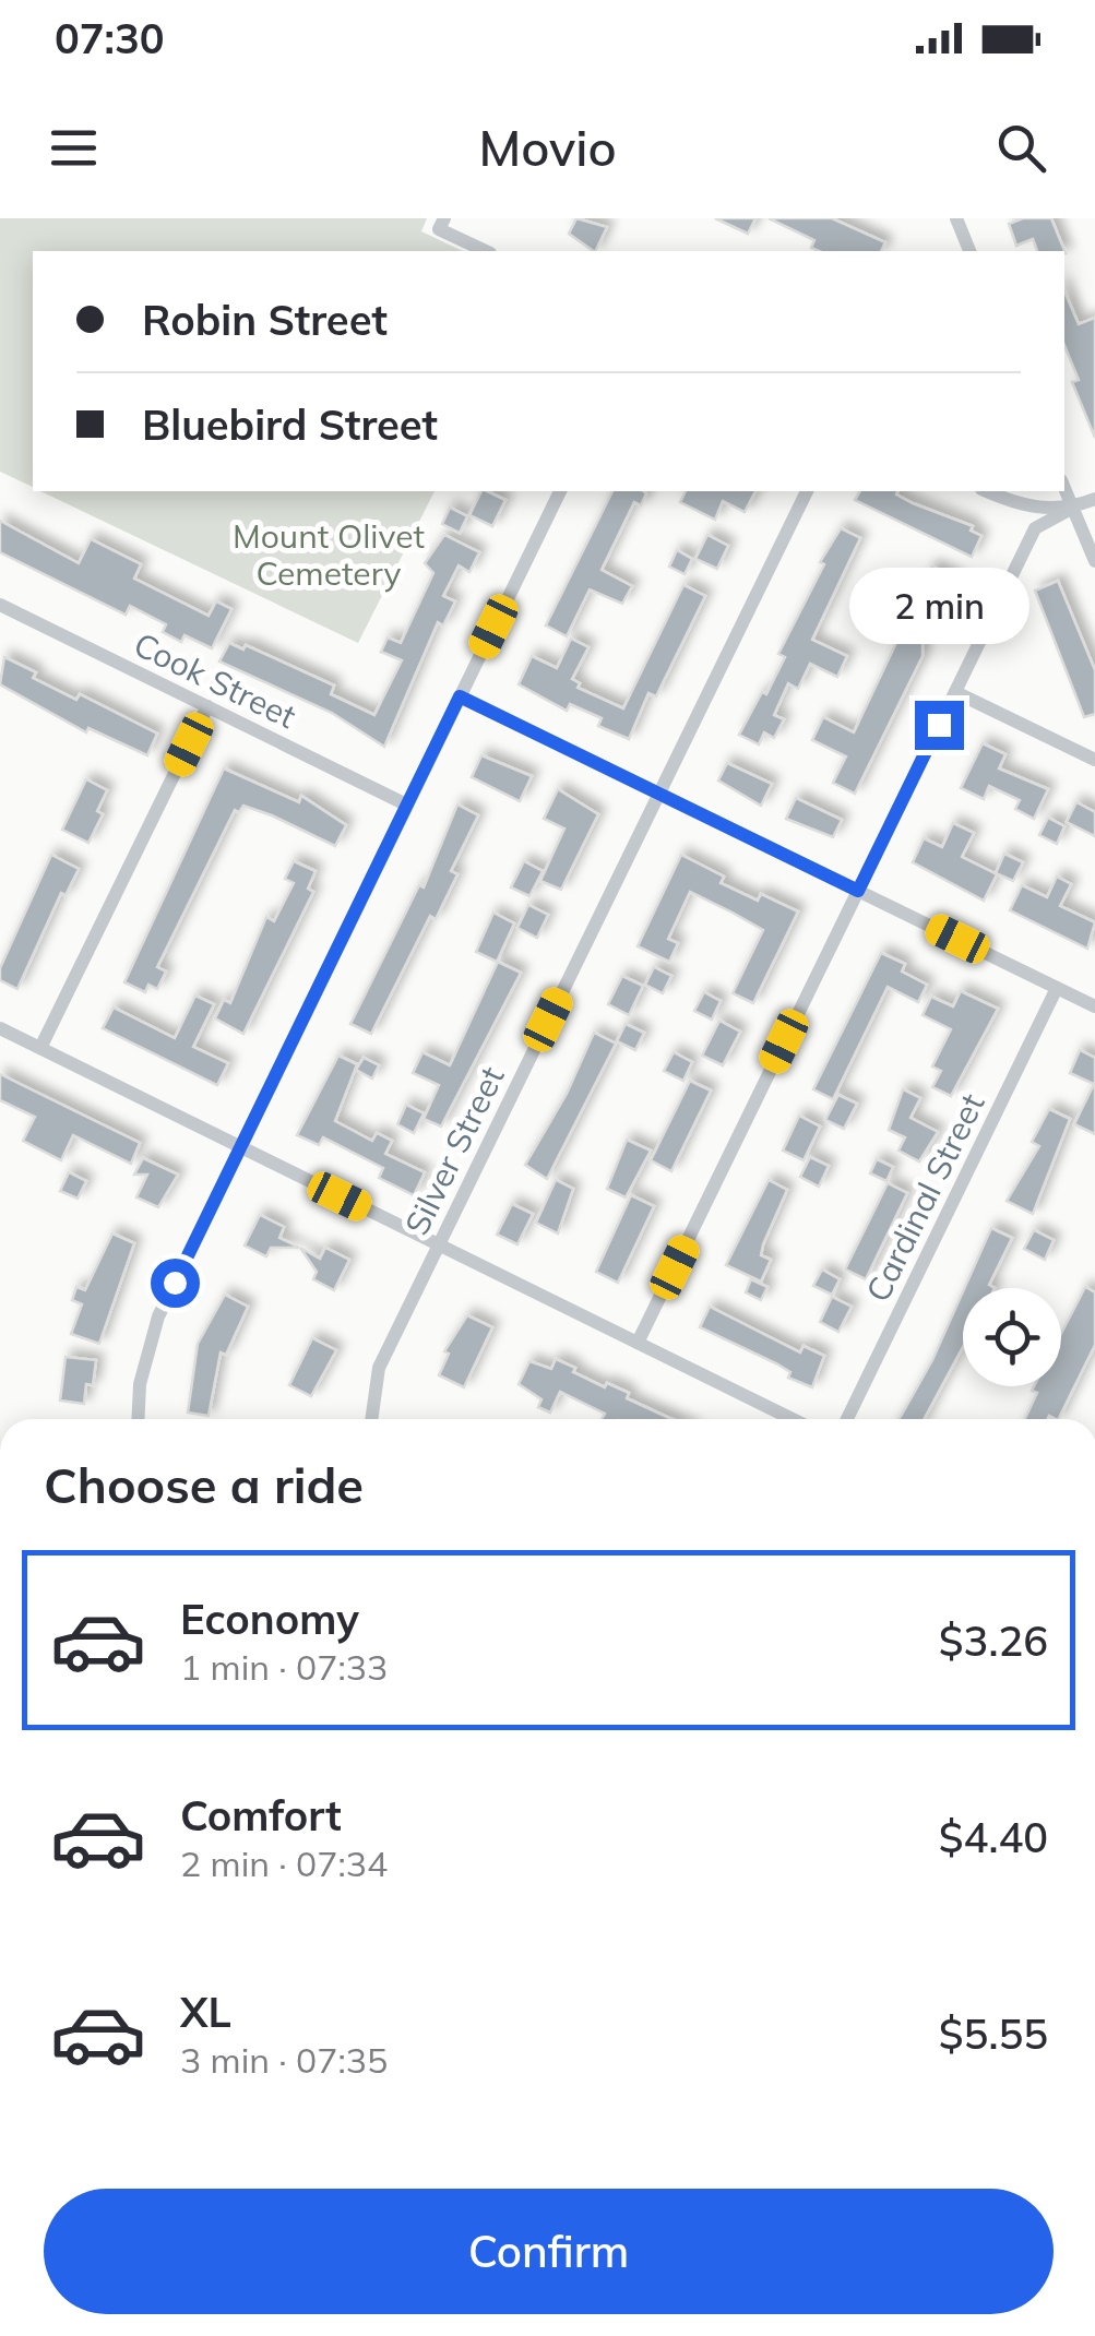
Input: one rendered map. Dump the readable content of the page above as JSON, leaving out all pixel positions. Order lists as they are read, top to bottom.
{
  "streets": {
    "street": ["Cook Street", "Silver Street", "Cardinal Street"]
  },
  "parks": ["Mount Olivet Cemetery"],
  "page": {
    "status": "07:30",
    "header": "Movio",
    "banner": ["Robin Street", "Bluebird Street"],
    "bubble": "2 min",
    "heading": "Choose a ride",
    "list": [
      {
        "name": "Economy",
        "note": "1 min · 07:33",
        "value": "$3.26"
      },
      {
        "name": "Comfort",
        "note": "2 min · 07:34",
        "value": "$4.40"
      },
      {
        "name": "XL",
        "note": "3 min · 07:35",
        "value": "$5.55"
      }
    ],
    "buttons": "Confirm"
  }
}
